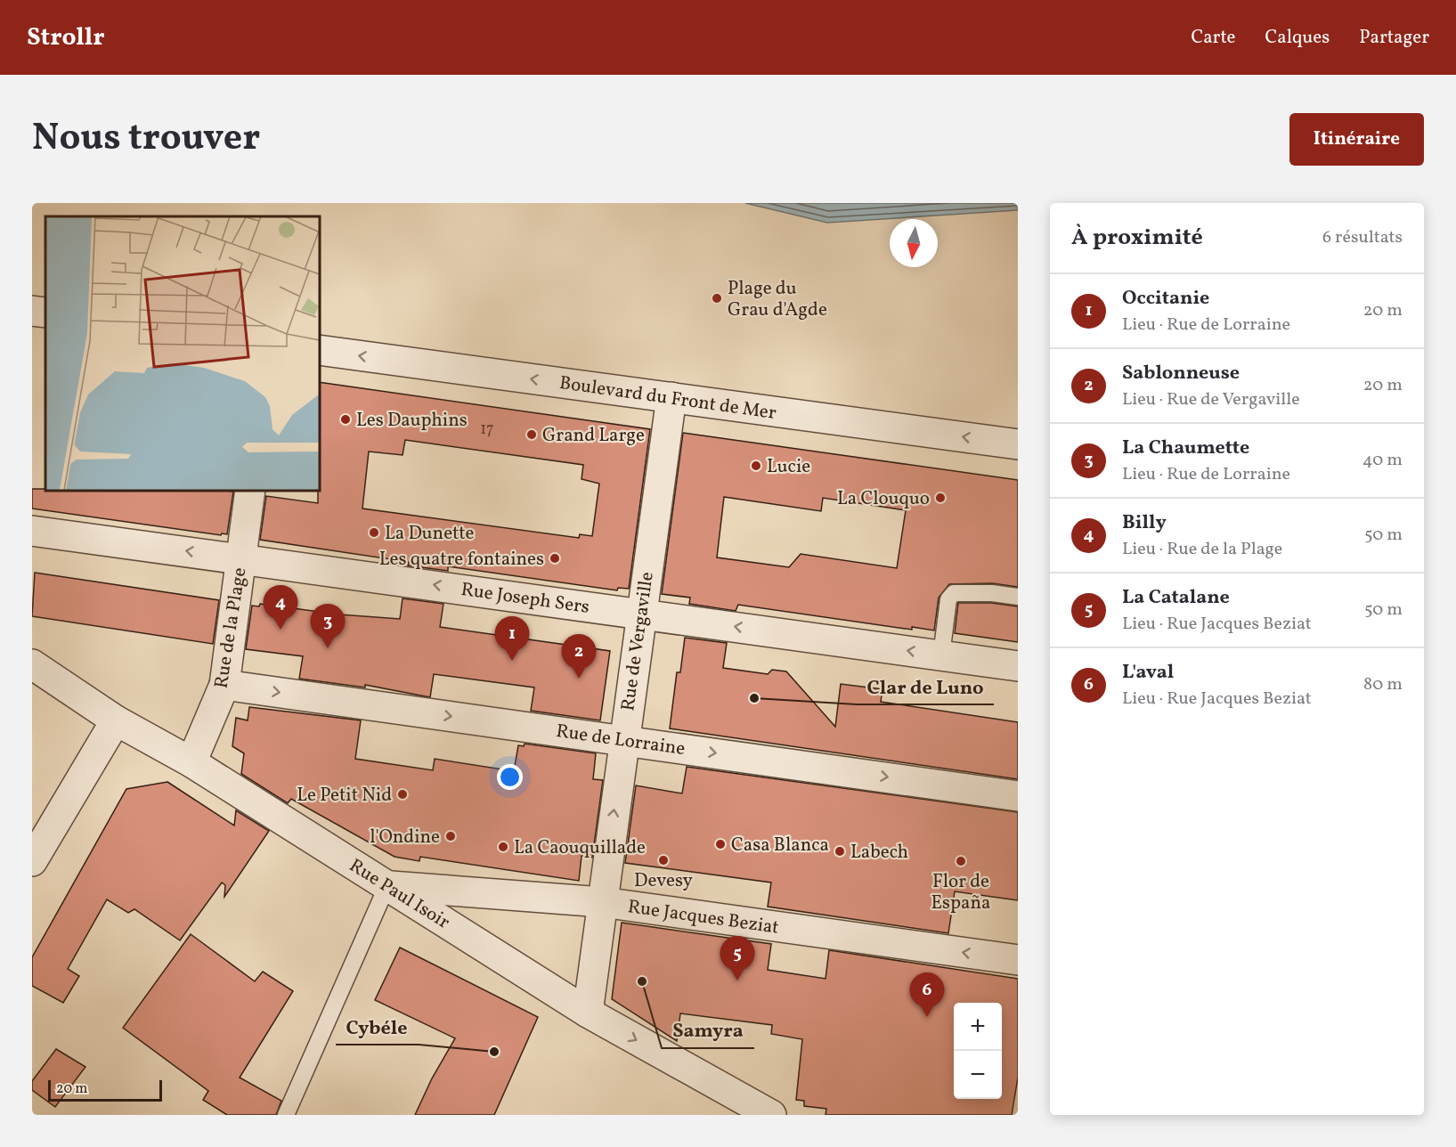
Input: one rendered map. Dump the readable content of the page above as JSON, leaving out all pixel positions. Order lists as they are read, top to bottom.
{
  "streets": {
    "street": [
      "Boulevard du Front de Mer",
      "Rue Joseph Sers",
      "Rue de la Plage",
      "Rue de Vergaville",
      "Rue de Lorraine",
      "Rue Paul Isoir",
      "Rue Jacques Beziat"
    ]
  },
  "crossings": [
    ["Boulevard du Front de Mer", "Rue de Vergaville"],
    ["Rue Joseph Sers", "Rue de la Plage"],
    ["Rue Joseph Sers", "Rue de Vergaville"],
    ["Rue de la Plage", "Rue de Lorraine"],
    ["Rue de la Plage", "Rue Paul Isoir"],
    ["Rue de Vergaville", "Rue de Lorraine"],
    ["Rue de Vergaville", "Rue Paul Isoir"],
    ["Rue de Vergaville", "Rue Jacques Beziat"],
    ["Rue Paul Isoir", "Rue Jacques Beziat"]
  ],
  "one_way": [
    "Boulevard du Front de Mer",
    "Rue Joseph Sers",
    "Rue de Lorraine",
    "Rue Jacques Beziat"
  ],
  "places": [
    "Plage du Grau d'Agde",
    "Les Dauphins",
    "Grand Large",
    "Lucie",
    "La Clouquo",
    "La Dunette",
    "Les quatre fontaines",
    "Clar de Luno",
    "Le Petit Nid",
    "l'Ondine",
    "Casa Blanca",
    "La Caouquillade",
    "Labech",
    "Devesy",
    "Flor de España",
    "Samyra",
    "Cybéle"
  ],
  "house_numbers": ["17"],
  "scale_bar": "20 m",
  "north": "bottom",
  "page": {
    "header": "Strollr",
    "nav": ["Carte", "Calques", "Partager"],
    "title": "Nous trouver",
    "buttons": "Itinéraire",
    "heading": ["À proximité", "6 résultats"],
    "list": [
      {
        "mark": "1",
        "name": "Occitanie",
        "note": "Lieu · Rue de Lorraine",
        "value": "20 m"
      },
      {
        "mark": "2",
        "name": "Sablonneuse",
        "note": "Lieu · Rue de Vergaville",
        "value": "20 m"
      },
      {
        "mark": "3",
        "name": "La Chaumette",
        "note": "Lieu · Rue de Lorraine",
        "value": "40 m"
      },
      {
        "mark": "4",
        "name": "Billy",
        "note": "Lieu · Rue de la Plage",
        "value": "50 m"
      },
      {
        "mark": "5",
        "name": "La Catalane",
        "note": "Lieu · Rue Jacques Beziat",
        "value": "50 m"
      },
      {
        "mark": "6",
        "name": "L'aval",
        "note": "Lieu · Rue Jacques Beziat",
        "value": "80 m"
      }
    ],
    "pins": [
      "4",
      "3",
      "1",
      "2",
      "5",
      "6"
    ],
    "map_buttons": ["+", "−"],
    "scale": "20 m"
  }
}
